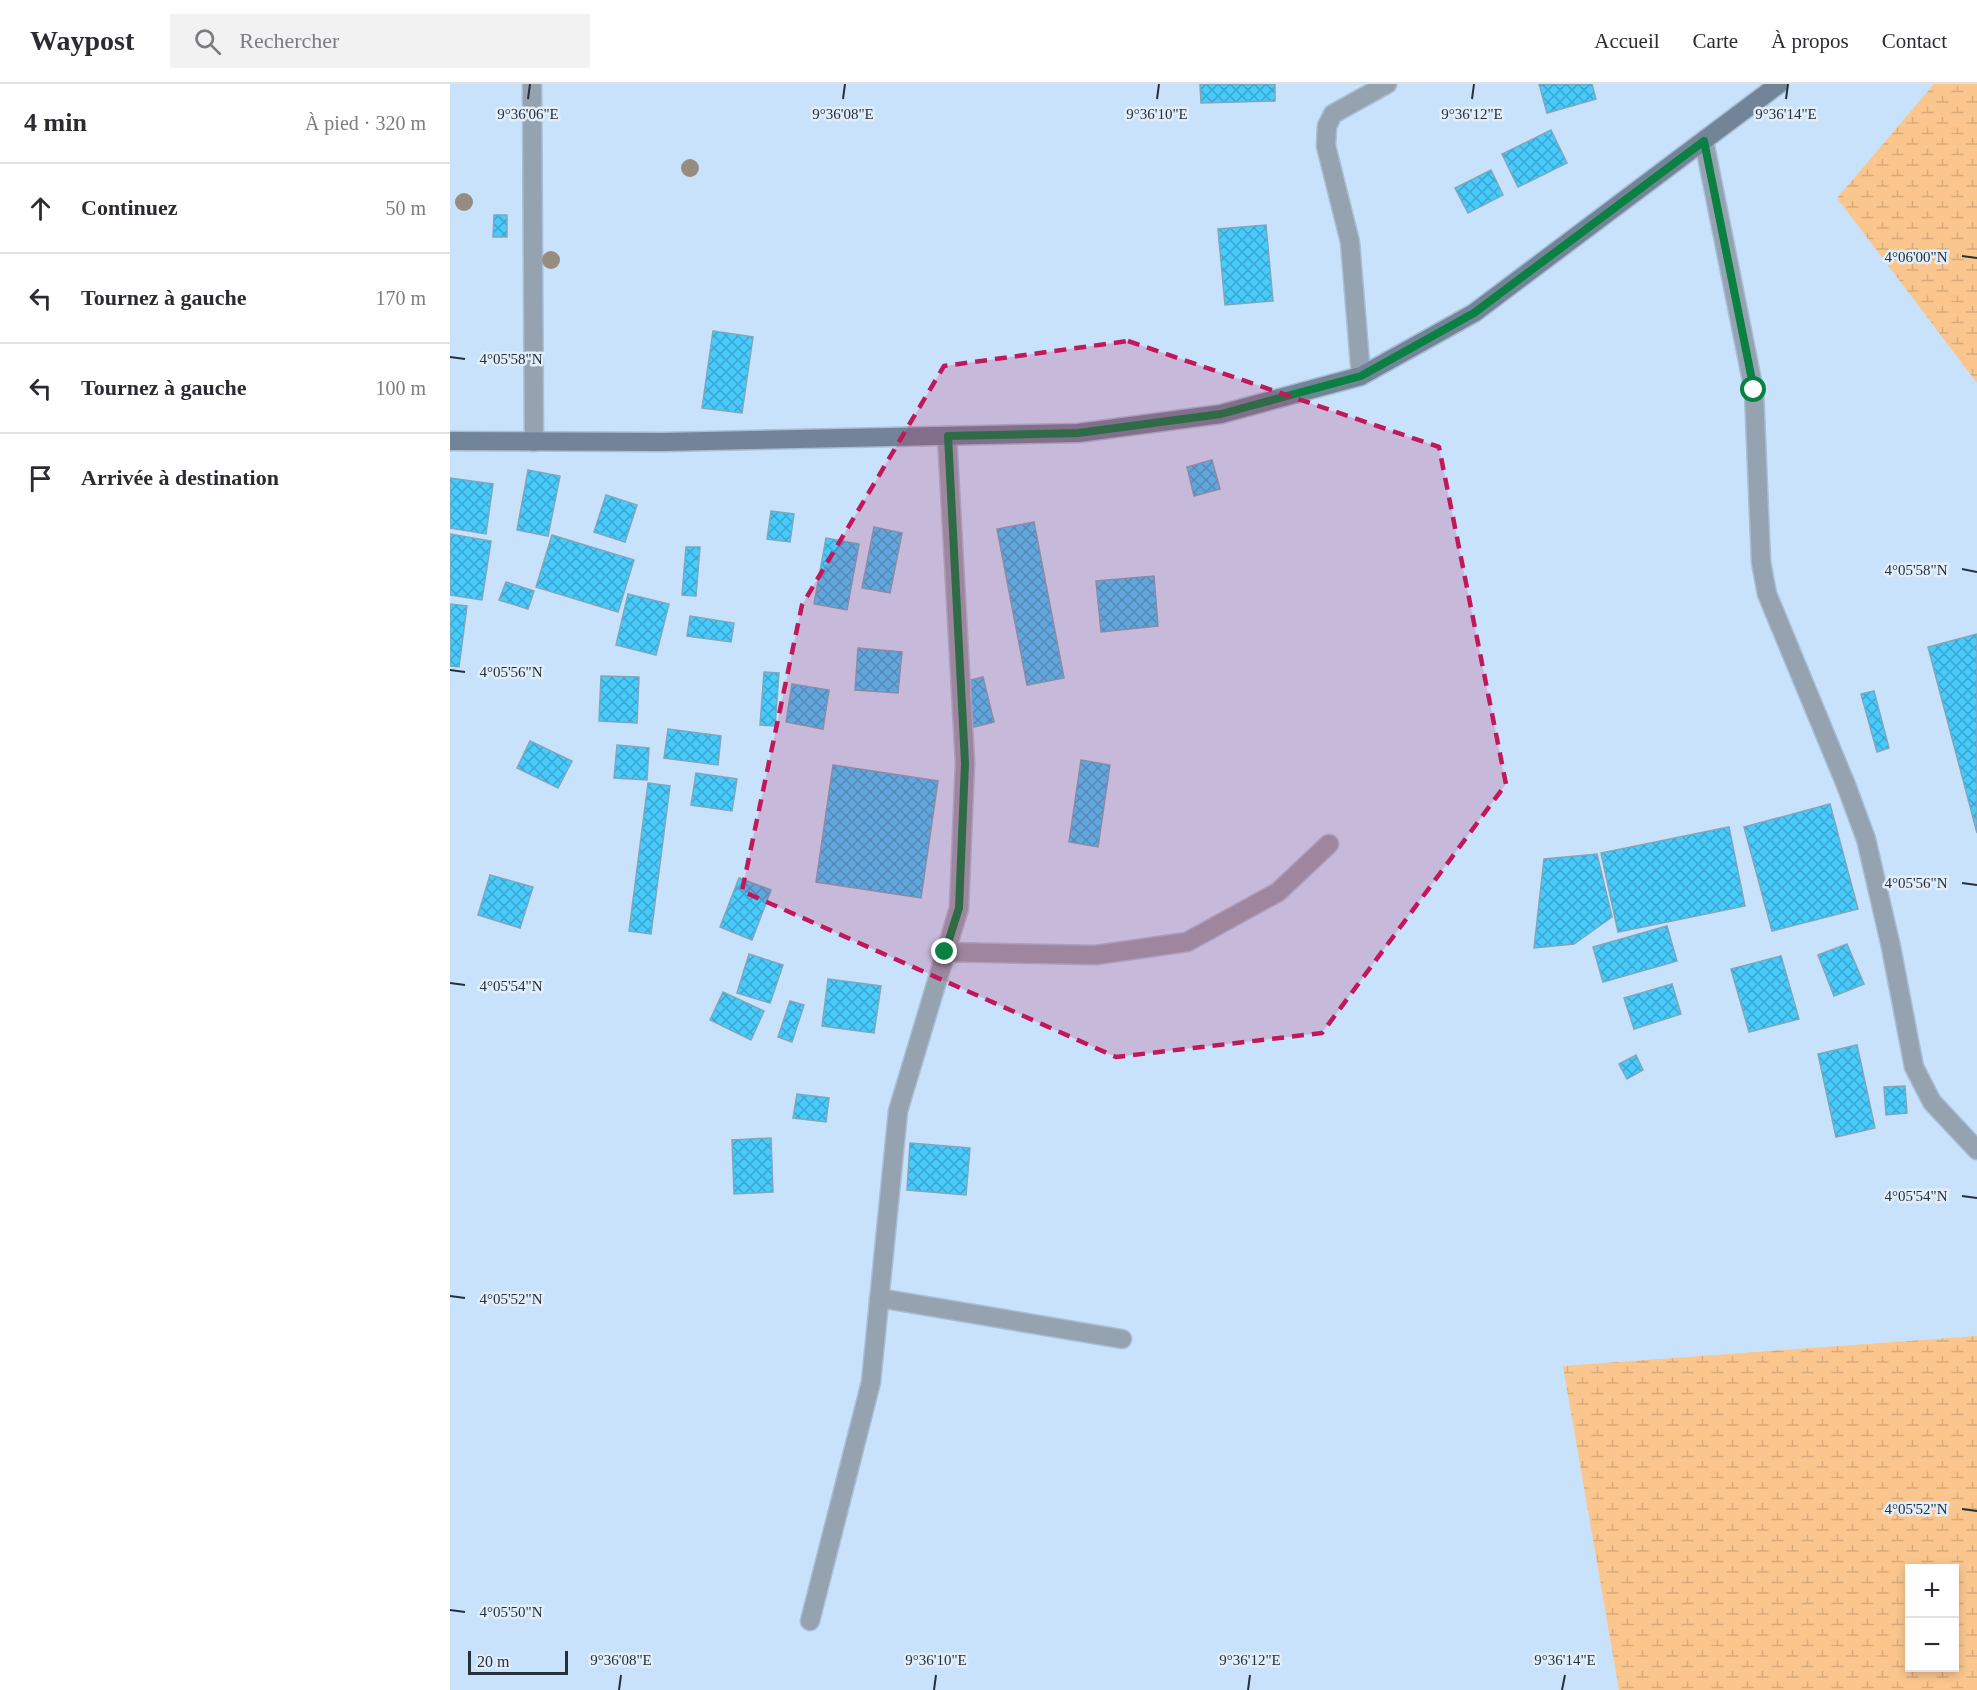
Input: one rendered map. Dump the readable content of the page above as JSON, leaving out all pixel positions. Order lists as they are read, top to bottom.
{
  "scale_bar": "20 m",
  "page": {
    "header": "Waypost",
    "search": "Rechercher",
    "nav": [
      "Accueil",
      "Carte",
      "À propos",
      "Contact"
    ],
    "heading": ["4 min", "À pied · 320 m"],
    "list": [
      ["Continuez", "50 m"],
      ["Tournez à gauche", "170 m"],
      ["Tournez à gauche", "100 m"],
      "Arrivée à destination"
    ],
    "map_buttons": ["+", "−"],
    "scale": "20 m"
  },
  "coordinates": [
    "9°36'06\"E",
    "9°36'08\"E",
    "9°36'10\"E",
    "9°36'12\"E",
    "9°36'14\"E",
    "4°06'00\"N",
    "4°05'58\"N",
    "4°05'56\"N",
    "4°05'54\"N",
    "4°05'52\"N",
    "4°05'50\"N"
  ]
}
